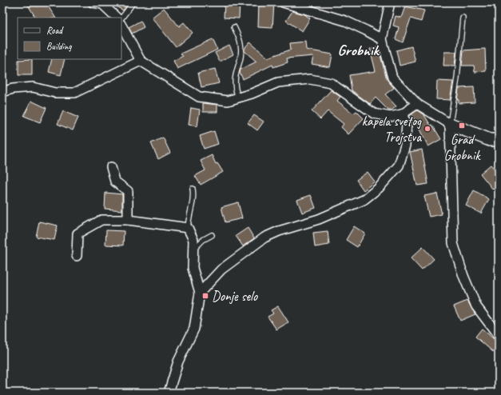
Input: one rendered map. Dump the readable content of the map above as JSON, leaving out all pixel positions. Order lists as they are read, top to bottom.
{
  "districts": ["Grobnik"],
  "places": {
    "transit": ["Grad Grobnik", "Donje selo"],
    "other": ["kapela svetog Trojstva"]
  },
  "legend": ["Road", "Building"]
}
